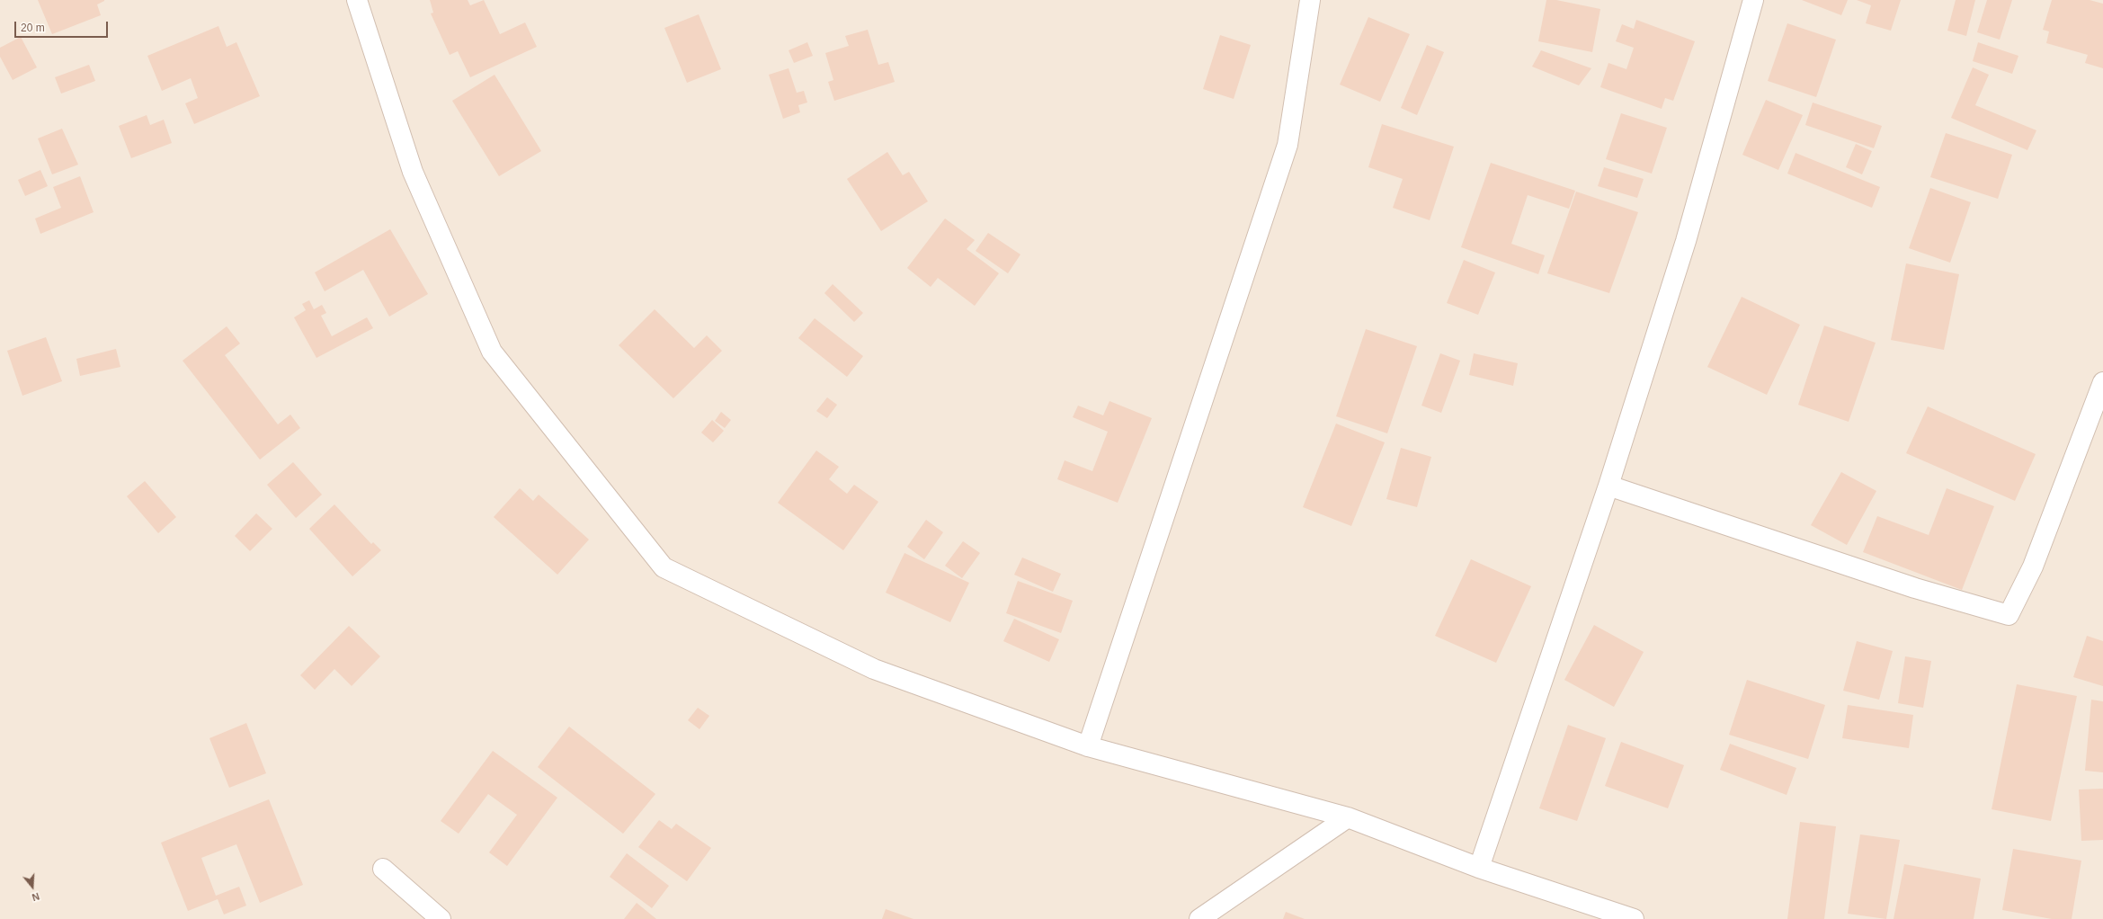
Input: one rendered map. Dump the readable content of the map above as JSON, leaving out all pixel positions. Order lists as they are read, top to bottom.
{
  "scale_bar": "20 m",
  "north": "bottom"
}
